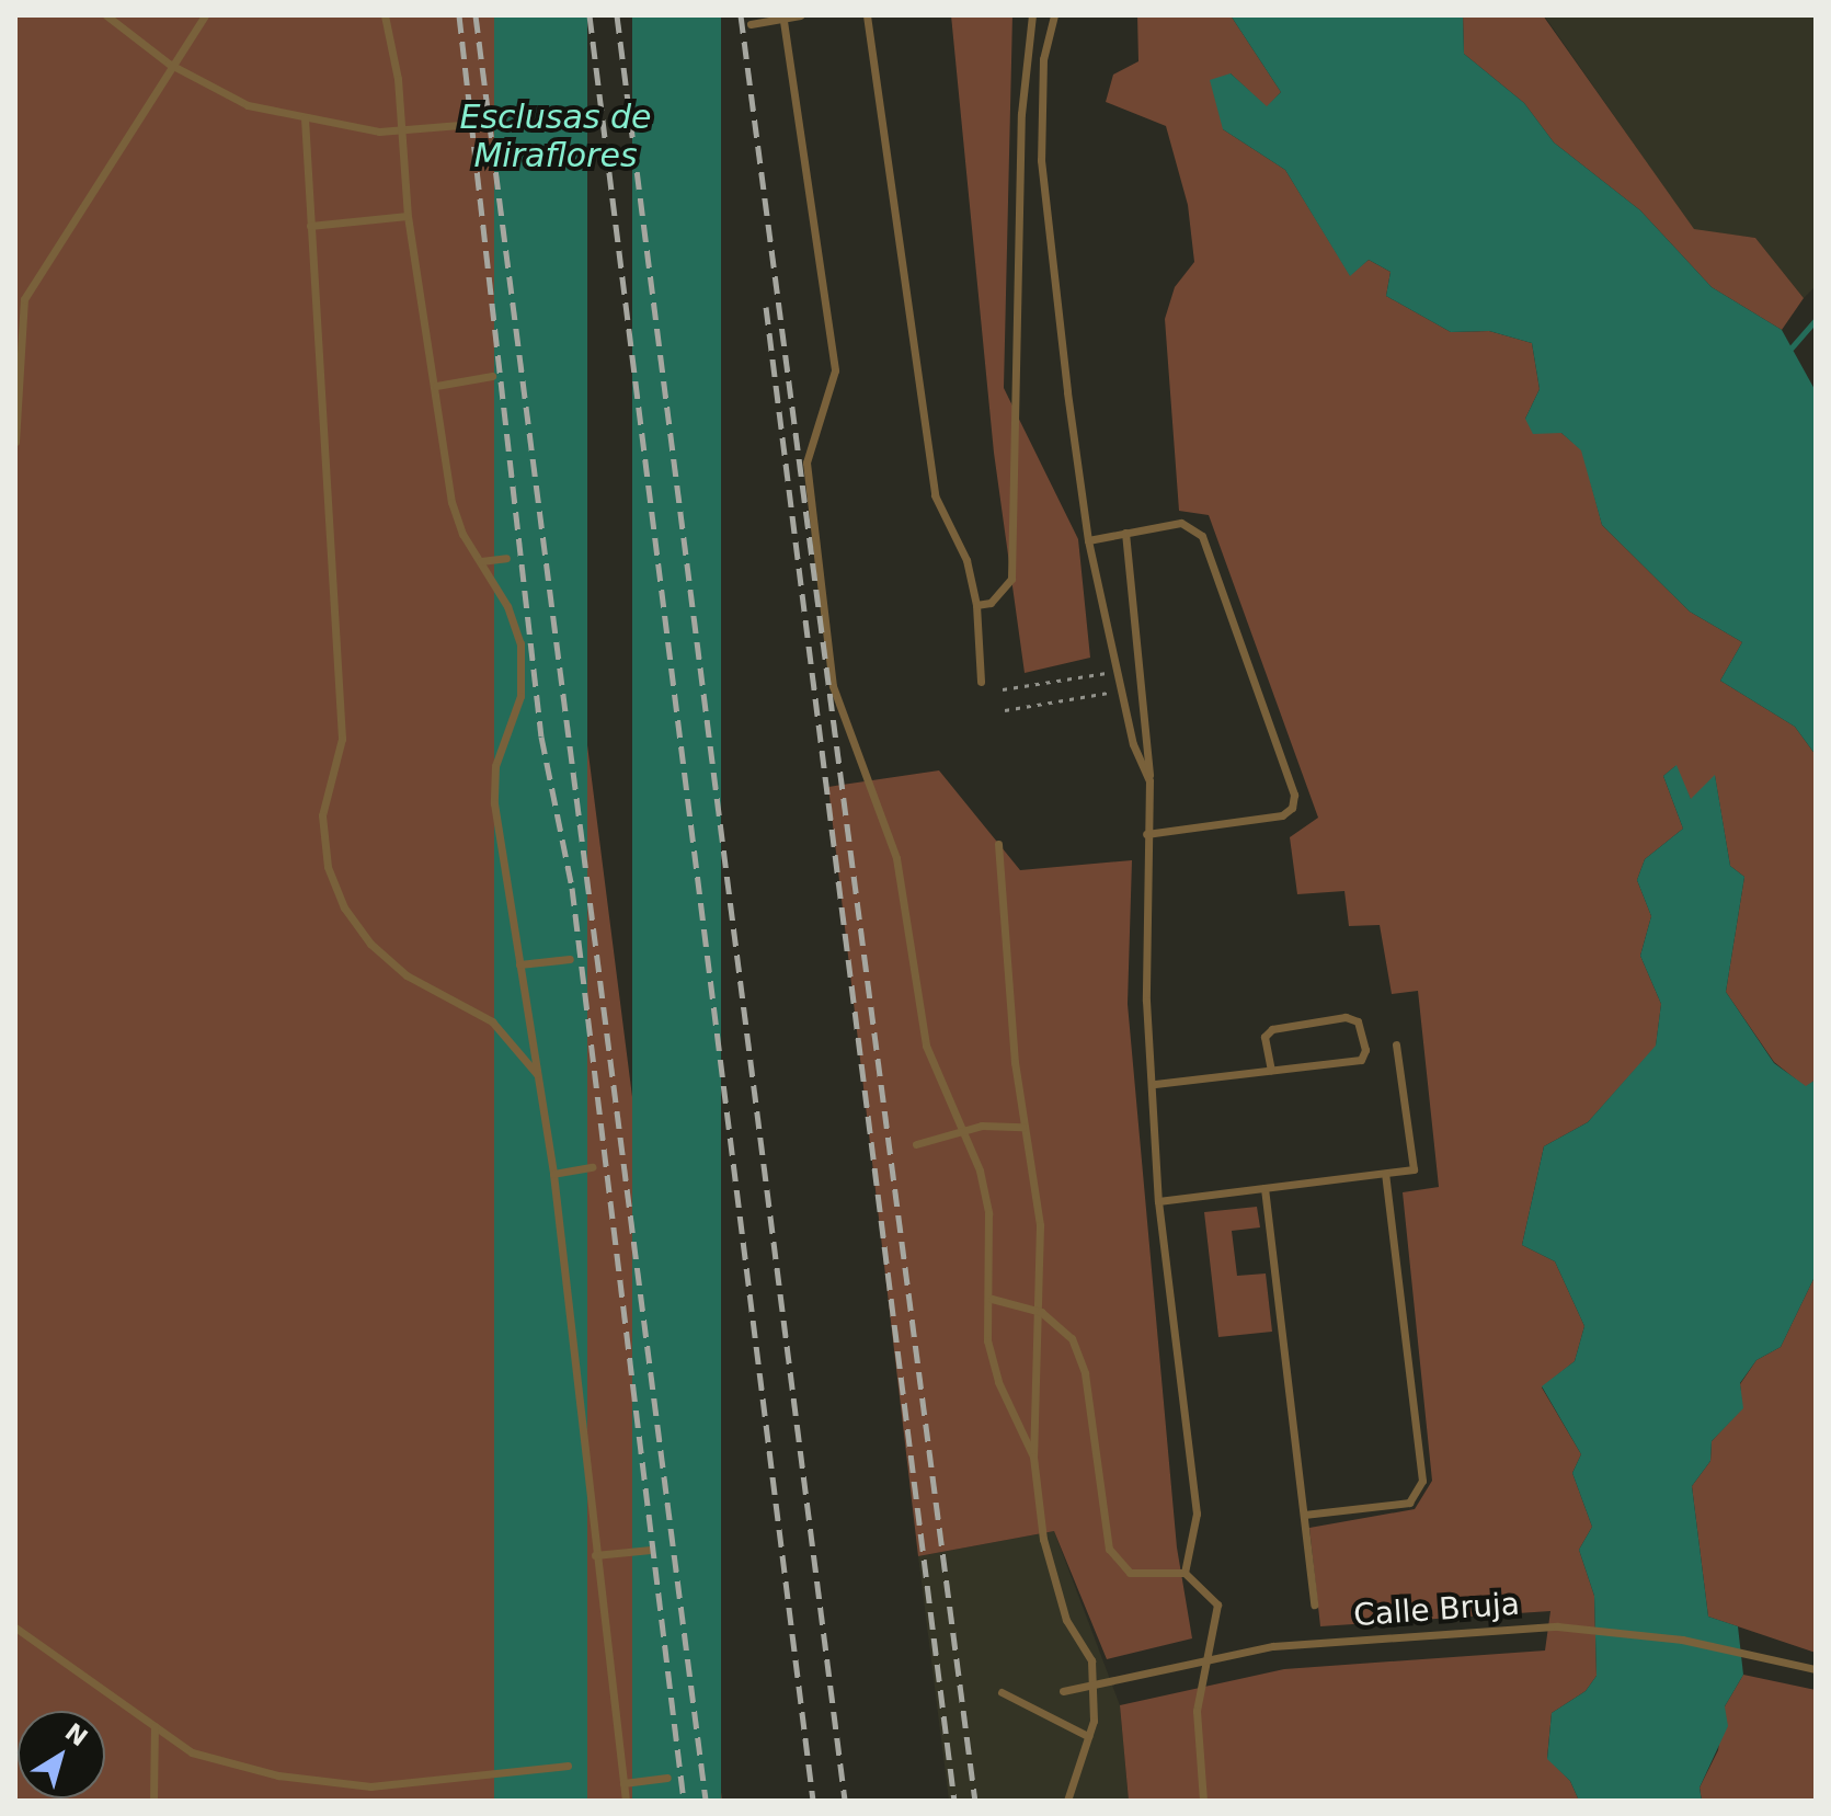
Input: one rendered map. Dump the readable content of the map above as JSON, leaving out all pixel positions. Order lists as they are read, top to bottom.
{
  "streets": {
    "lane": ["Calle Bruja"]
  },
  "water": ["Esclusas de Miraflores"],
  "north": "top right"
}
